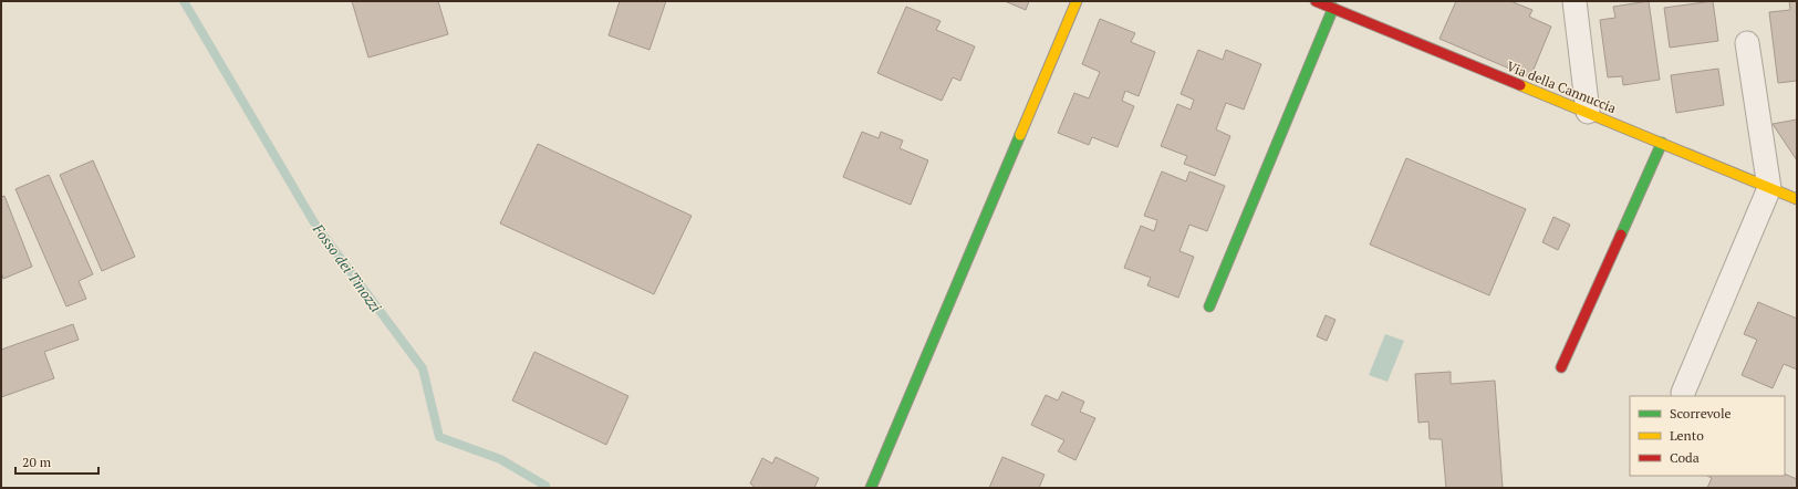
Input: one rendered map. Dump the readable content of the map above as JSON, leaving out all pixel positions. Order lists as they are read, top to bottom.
{
  "streets": {
    "street": ["Via della Cannuccia"]
  },
  "water": ["Fosso dei Tinozzi"],
  "legend": ["Scorrevole", "Lento", "Coda"],
  "scale_bar": "20 m"
}
